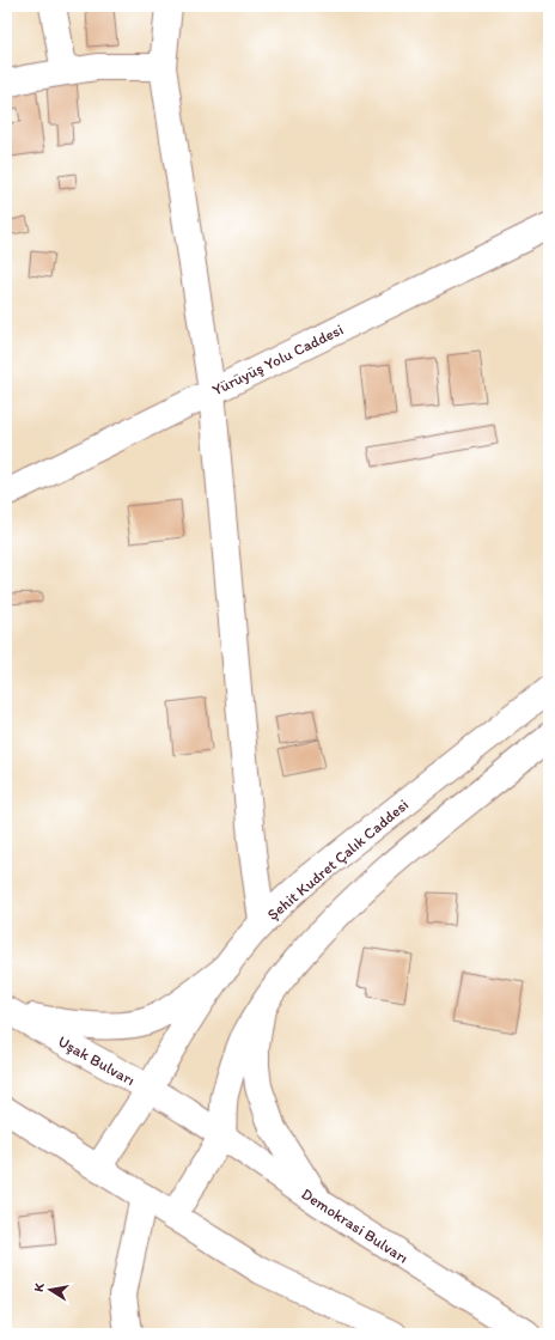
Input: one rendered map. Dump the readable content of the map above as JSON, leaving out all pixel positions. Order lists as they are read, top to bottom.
{
  "streets": {
    "main road": [
      "Yürüyüş Yolu Caddesi",
      "Şehit Kudret Çalık Caddesi",
      "Uşak Bulvarı",
      "Demokrasi Bulvarı"
    ]
  },
  "crossings": [
    ["Şehit Kudret Çalık Caddesi", "Uşak Bulvarı"],
    ["Uşak Bulvarı", "Demokrasi Bulvarı"]
  ],
  "north": "left"
}
